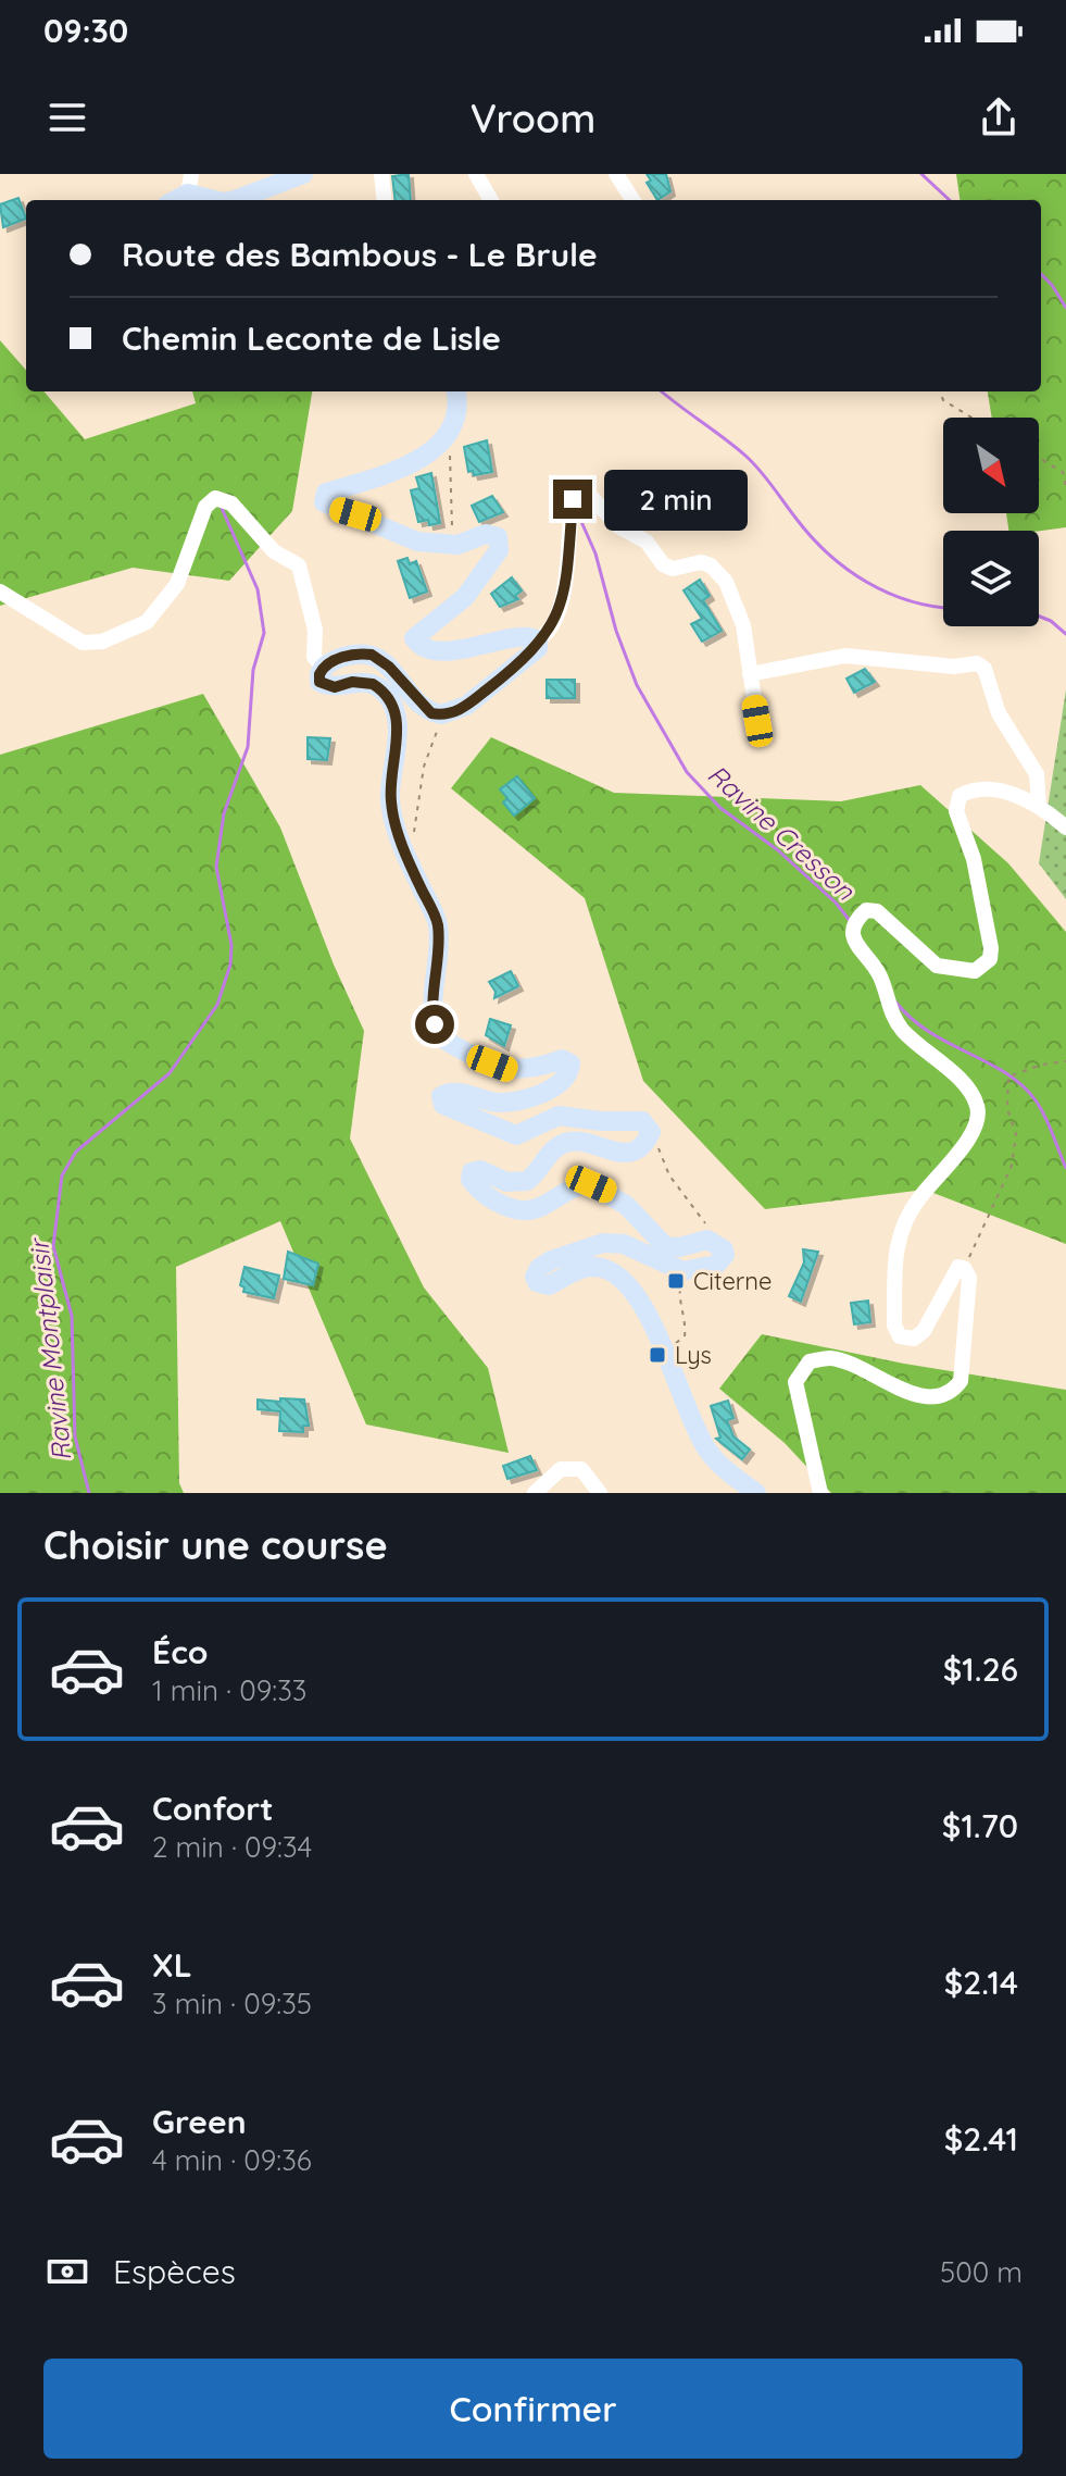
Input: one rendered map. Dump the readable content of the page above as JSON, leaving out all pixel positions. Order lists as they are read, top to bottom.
{
  "water": ["Ravine Cresson", "Ravine Montplaisir"],
  "places": {
    "transit": ["Citerne", "Lys"]
  },
  "north": "bottom right",
  "page": {
    "status": "09:30",
    "header": "Vroom",
    "banner": ["Route des Bambous - Le Brule", "Chemin Leconte de Lisle"],
    "bubble": "2 min",
    "heading": "Choisir une course",
    "list": [
      {
        "name": "Éco",
        "note": "1 min · 09:33",
        "value": "$1.26"
      },
      {
        "name": "Confort",
        "note": "2 min · 09:34",
        "value": "$1.70"
      },
      {
        "name": "XL",
        "note": "3 min · 09:35",
        "value": "$2.14"
      },
      {
        "name": "Green",
        "note": "4 min · 09:36",
        "value": "$2.41"
      }
    ],
    "pay": ["Espèces", "500 m"],
    "buttons": "Confirmer"
  }
}
